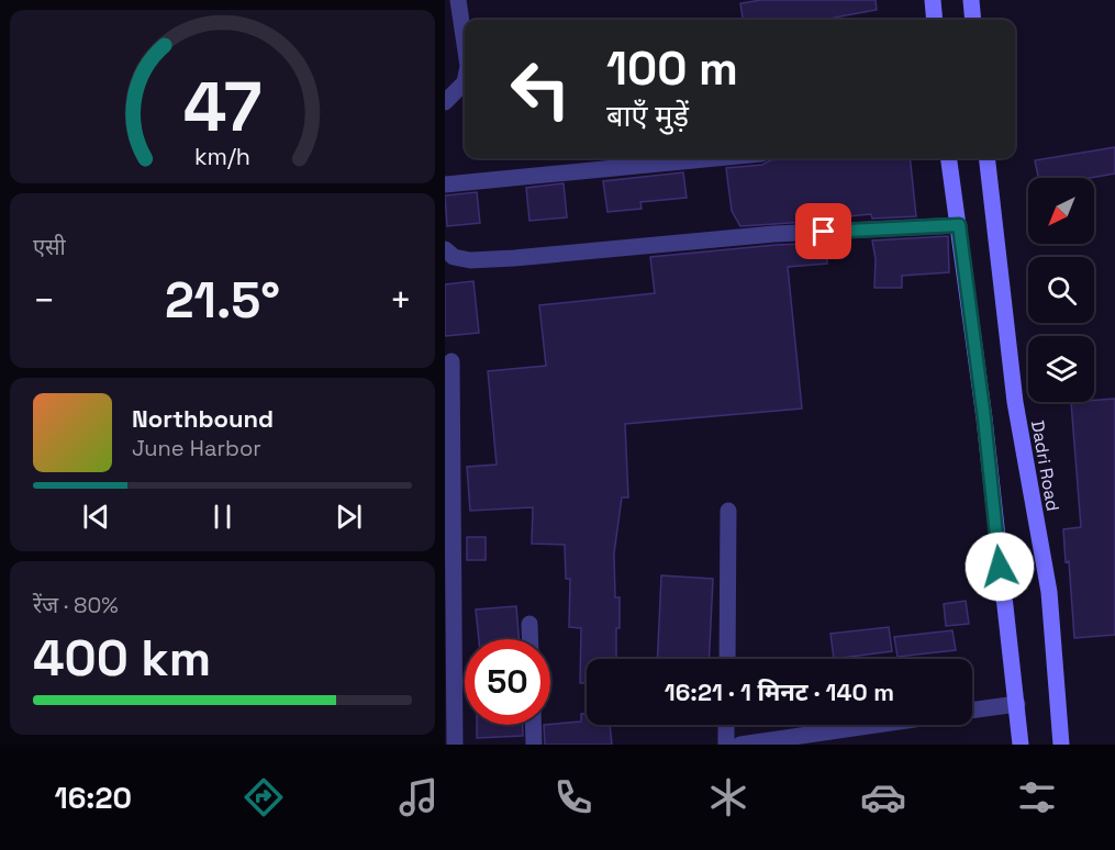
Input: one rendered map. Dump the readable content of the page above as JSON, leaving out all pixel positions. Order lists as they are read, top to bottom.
{
  "streets": {
    "main road": ["Dadri Road"]
  },
  "north": "bottom left",
  "page": {
    "turn": ["100 m", "बाएँ मुड़ें"],
    "tile": [
      "एसी",
      ["रेंज · 80%", "400 km"]
    ],
    "heat": ["−", "21.5°", "+"],
    "song": ["Northbound", "June Harbor"],
    "limit": "50",
    "trip": "16:21 · 1 मिनट · 140 m",
    "tabs": "16:20",
    "gauge": ["47", "km/h"]
  }
}
